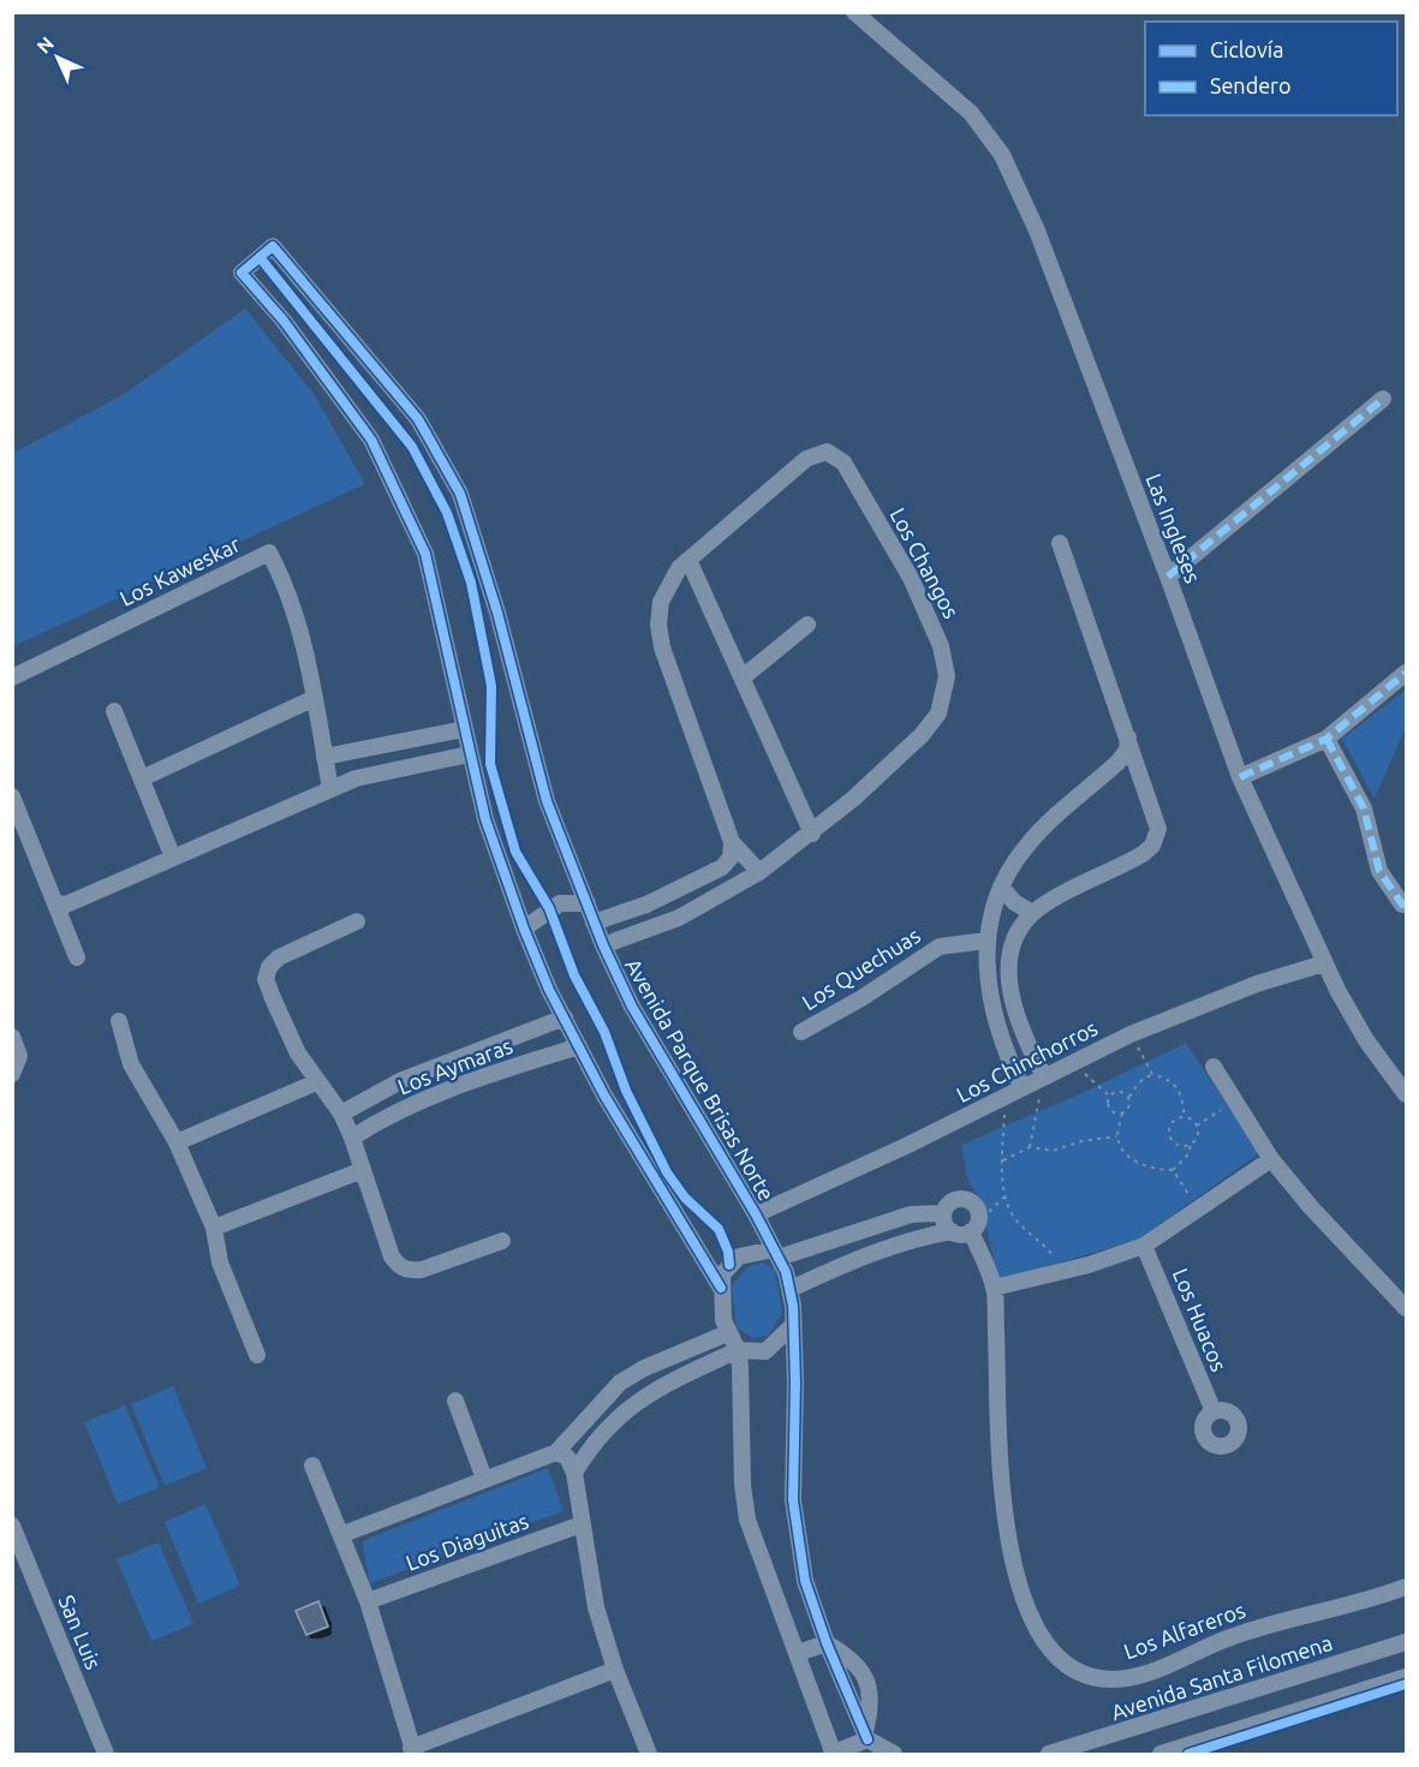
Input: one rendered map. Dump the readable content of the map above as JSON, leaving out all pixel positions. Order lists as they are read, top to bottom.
{
  "streets": {
    "street": [
      "Las Ingleses",
      "Los Changos",
      "Los Kaweskar",
      "Los Quechuas",
      "Los Chinchorros",
      "Los Aymaras",
      "Avenida Parque Brisas Norte",
      "Los Huacos",
      "Los Diaguitas",
      "Los Alfareros",
      "San Luis",
      "Avenida Santa Filomena"
    ]
  },
  "crossings": [
    ["Las Ingleses", "Los Chinchorros"],
    ["Los Changos", "Avenida Parque Brisas Norte"],
    ["Los Chinchorros", "Avenida Parque Brisas Norte"]
  ],
  "legend": ["Ciclovía", "Sendero"],
  "north": "top left"
}
